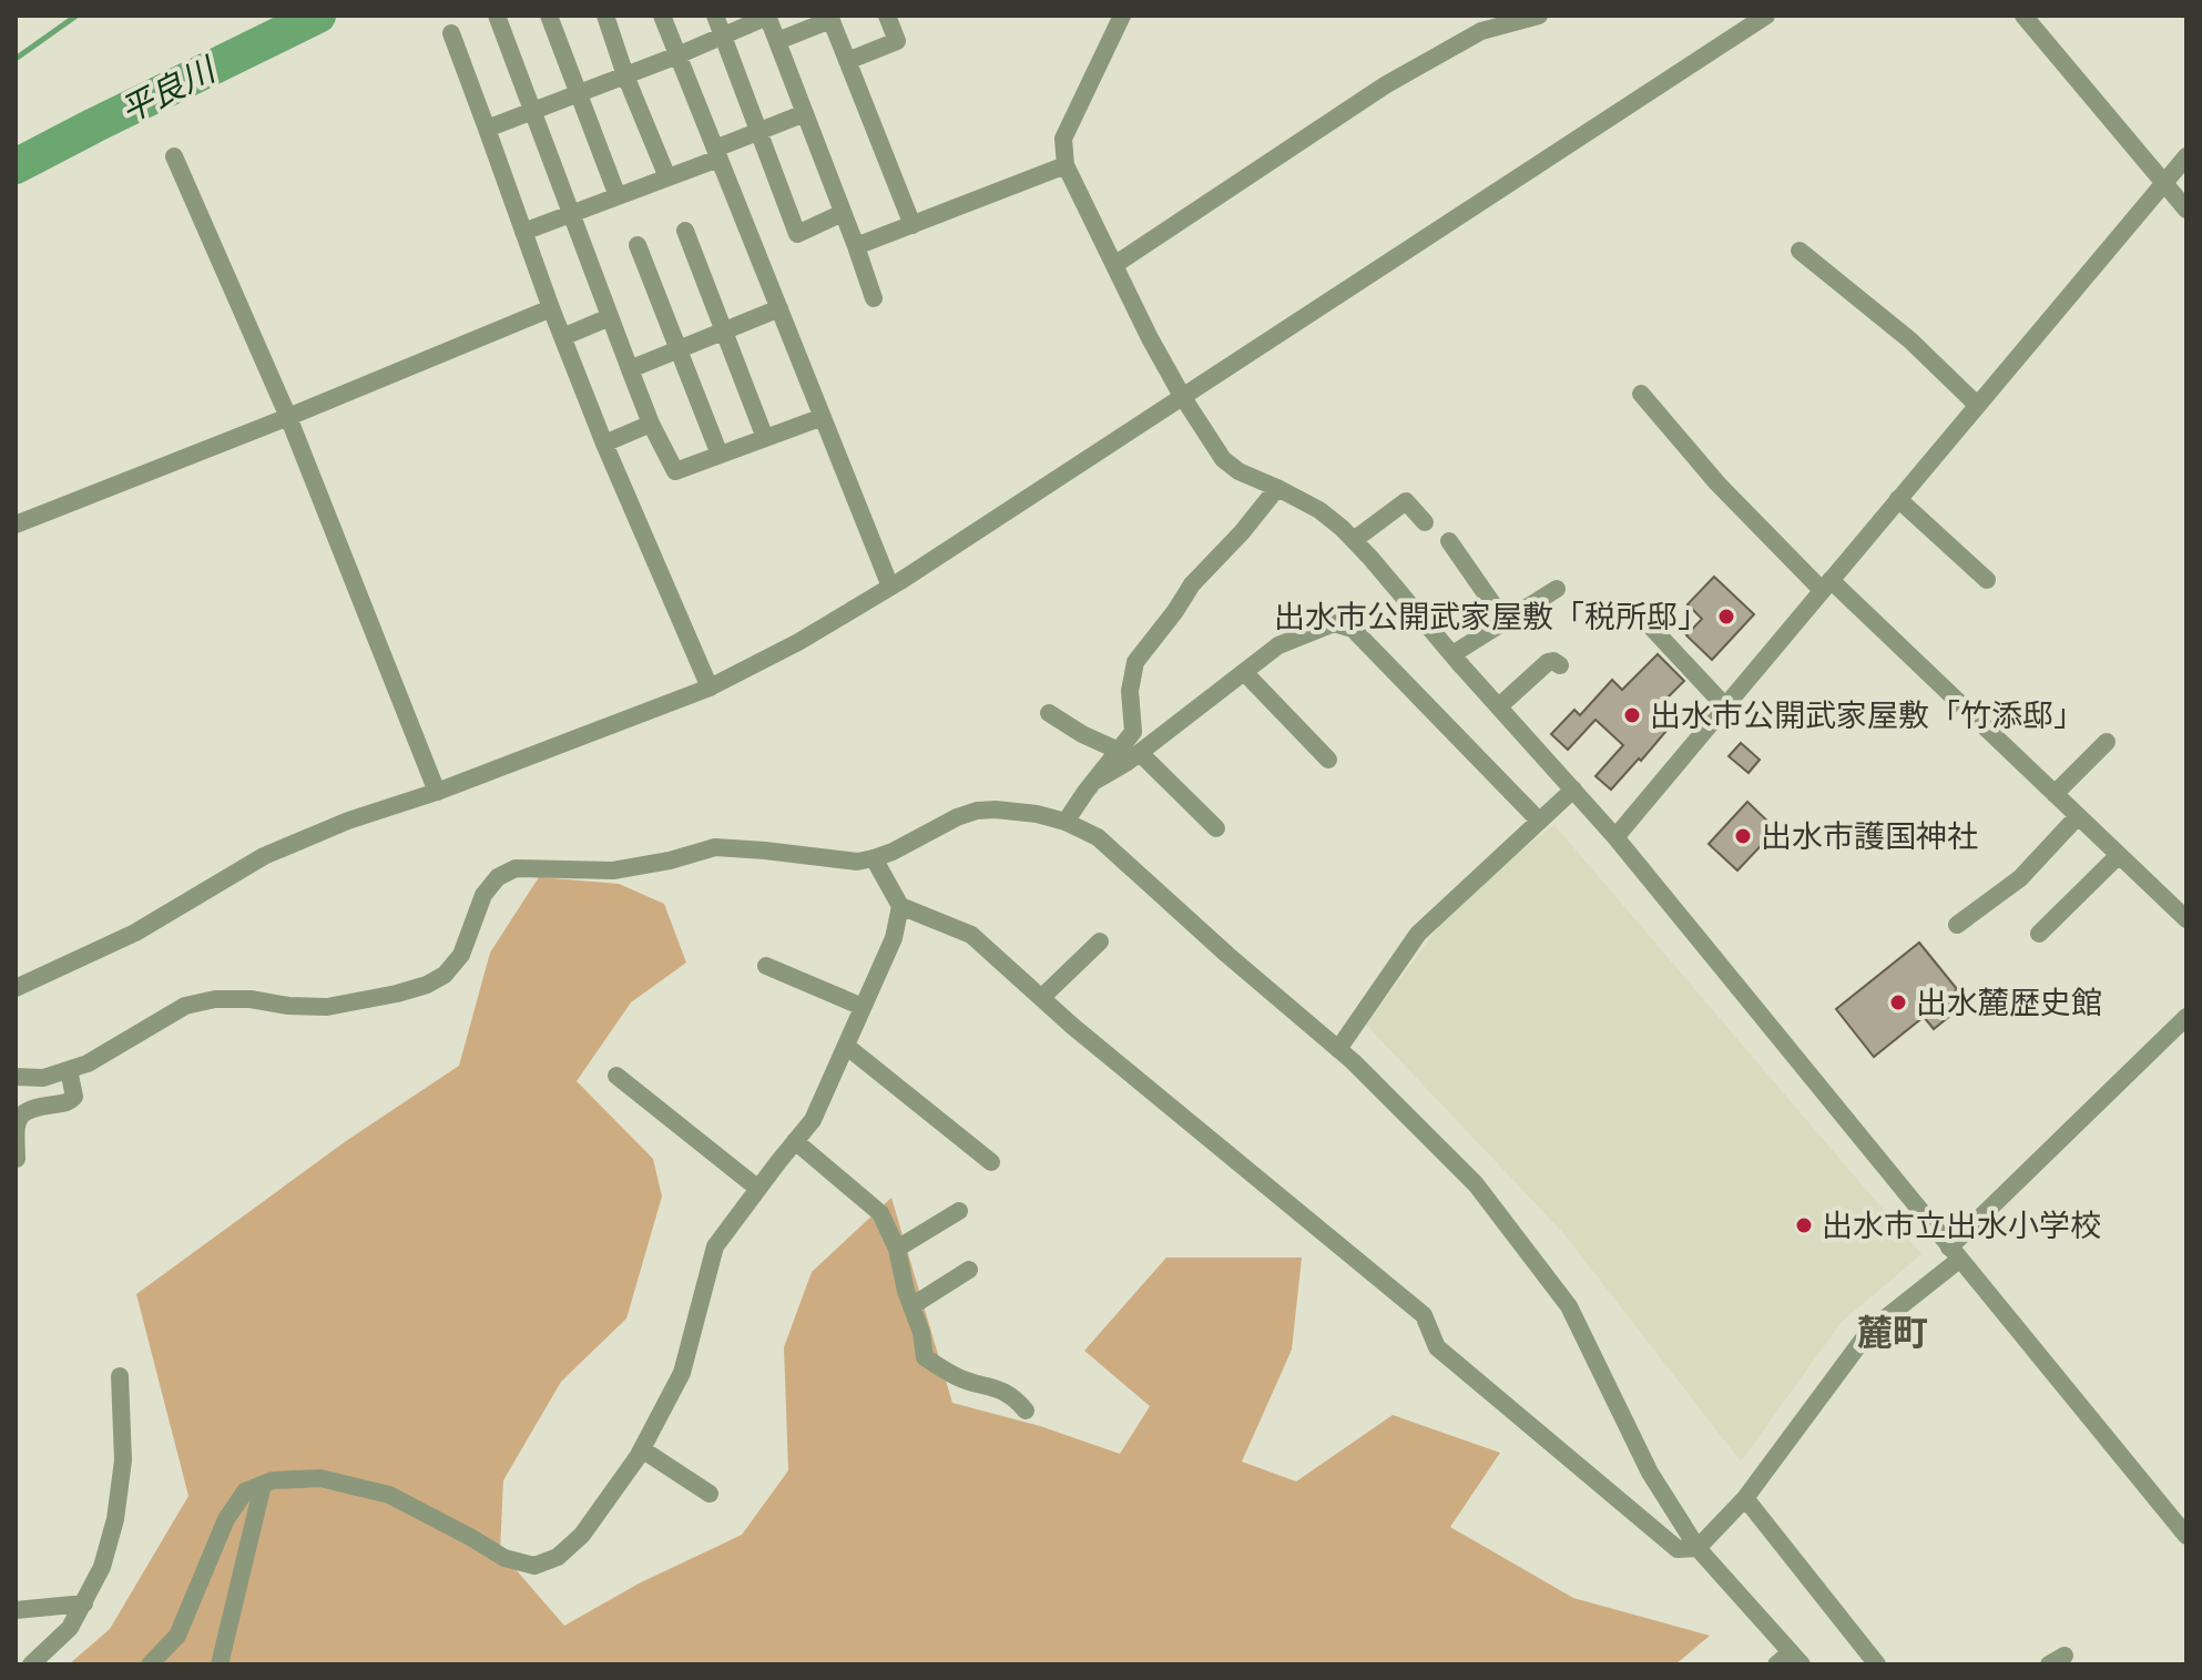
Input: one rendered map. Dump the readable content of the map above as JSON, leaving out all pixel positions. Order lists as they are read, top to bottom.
{
  "districts": ["麓町"],
  "water": ["平良川"],
  "places": [
    "出水市公開武家屋敷「税所邸」",
    "出水市公開武家屋敷「竹添邸」",
    "出水市護国神社",
    "出水麓歴史館",
    "出水市立出水小学校"
  ]
}
